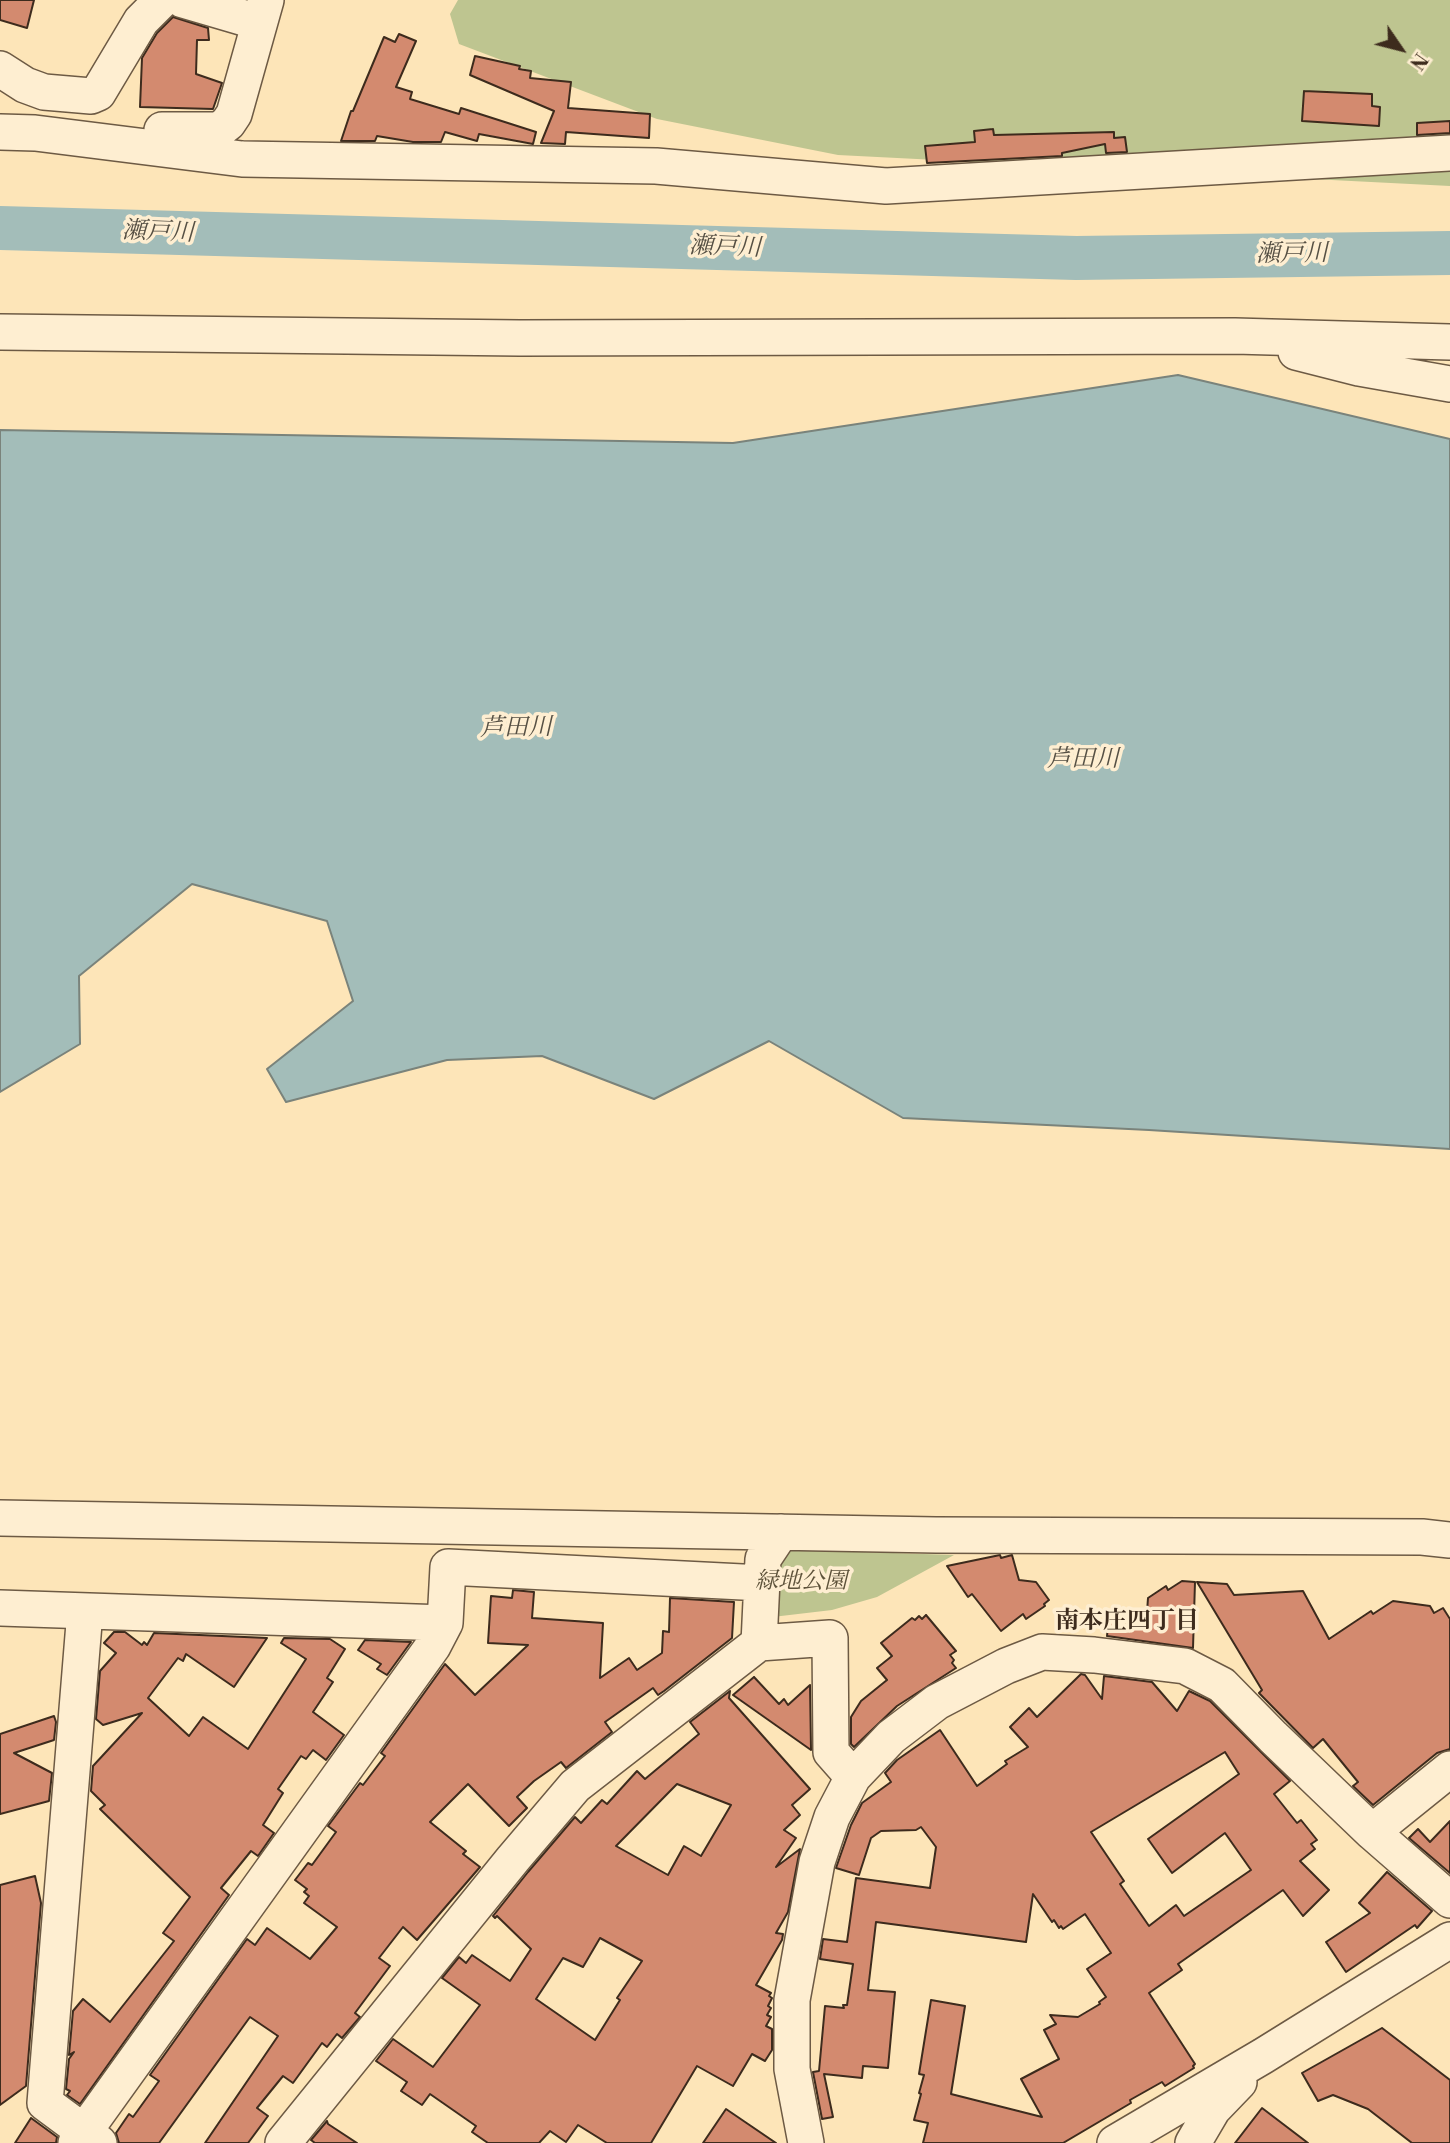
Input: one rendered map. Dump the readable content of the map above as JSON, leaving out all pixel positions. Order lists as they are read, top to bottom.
{
  "districts": ["南本庄四丁目"],
  "water": ["瀬戸川", "芦田川"],
  "parks": ["緑地公園"],
  "north": "bottom right"
}
